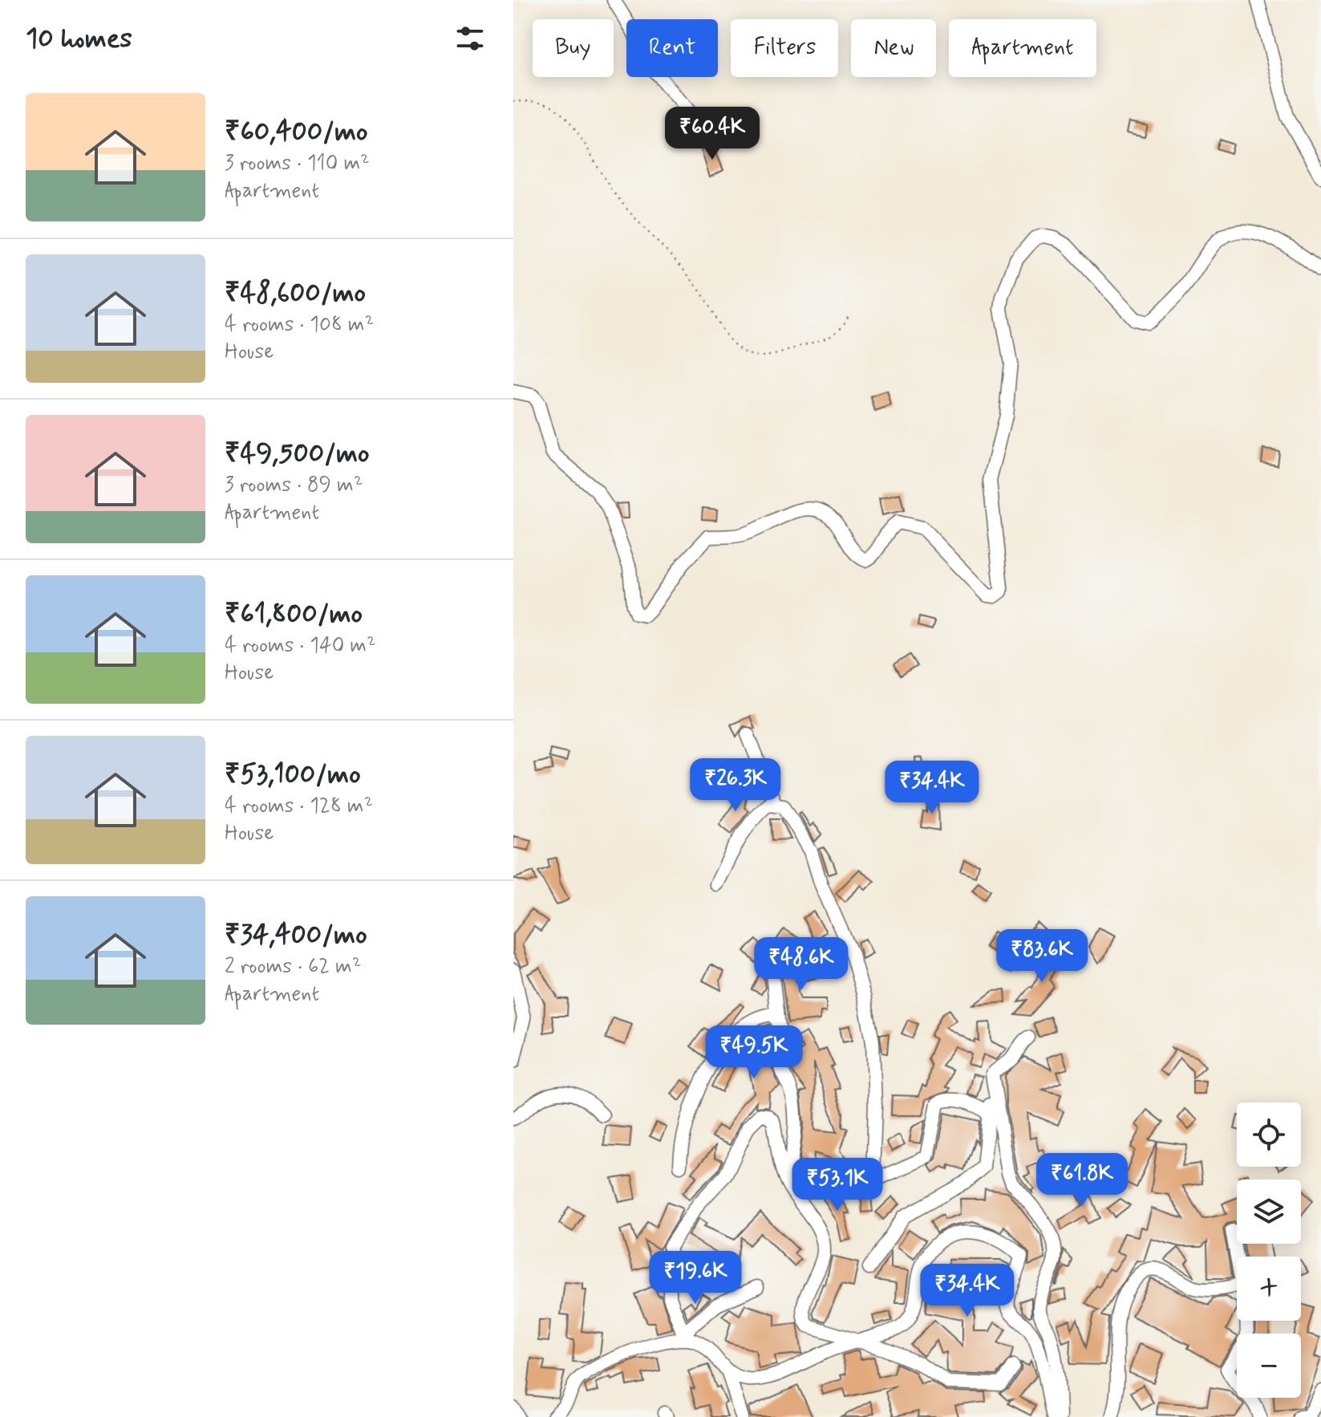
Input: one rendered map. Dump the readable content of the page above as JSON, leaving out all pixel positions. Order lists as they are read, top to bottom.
{
  "page": {
    "heading": "10 homes",
    "chip": [
      "Buy",
      "Rent",
      "Filters",
      "New",
      "Apartment"
    ],
    "list": [
      {
        "name": "₹60,400/mo",
        "note": "3 rooms · 110 m² · Apartment"
      },
      {
        "name": "₹48,600/mo",
        "note": "4 rooms · 108 m² · House"
      },
      {
        "name": "₹49,500/mo",
        "note": "3 rooms · 89 m² · Apartment"
      },
      {
        "name": "₹61,800/mo",
        "note": "4 rooms · 140 m² · House"
      },
      {
        "name": "₹53,100/mo",
        "note": "4 rooms · 128 m² · House"
      },
      {
        "name": "₹34,400/mo",
        "note": "2 rooms · 62 m² · Apartment"
      }
    ],
    "price": [
      "₹60.4K",
      "₹26.3K",
      "₹34.4K",
      "₹83.6K",
      "₹48.6K",
      "₹49.5K",
      "₹61.8K",
      "₹53.1K",
      "₹19.6K",
      "₹34.4K"
    ],
    "map_buttons": ["+", "−"]
  }
}
